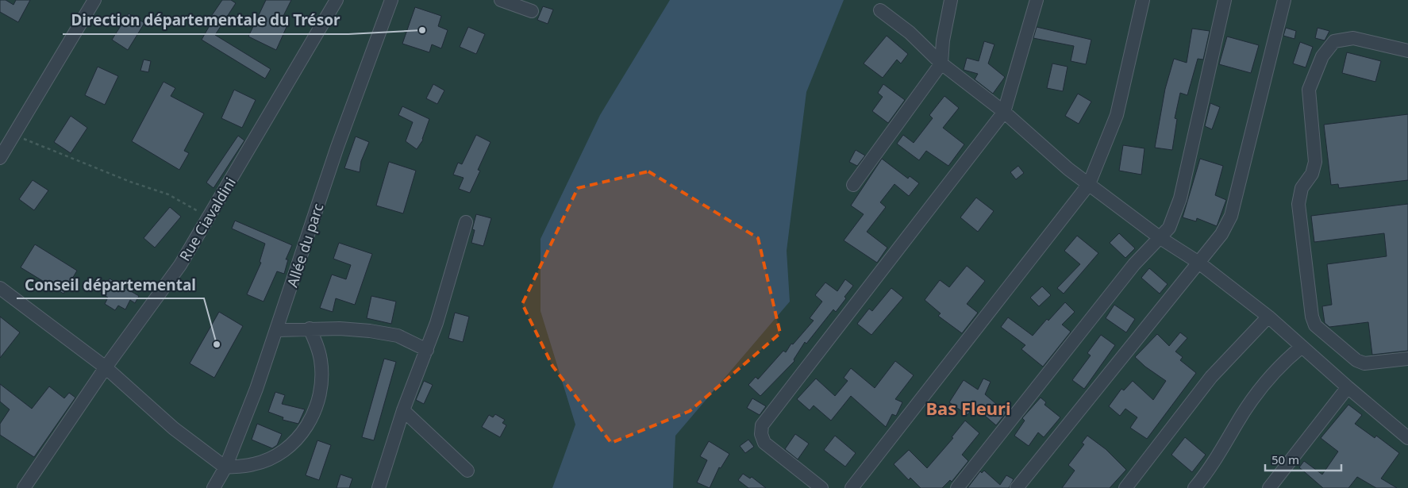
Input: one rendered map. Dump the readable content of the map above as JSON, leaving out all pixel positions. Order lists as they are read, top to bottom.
{
  "streets": {
    "street": ["Rue Ciavaldini", "Allée du parc"]
  },
  "districts": ["Bas Fleuri"],
  "places": ["Direction départementale du Trésor", "Conseil départemental"],
  "scale_bar": "50 m"
}
